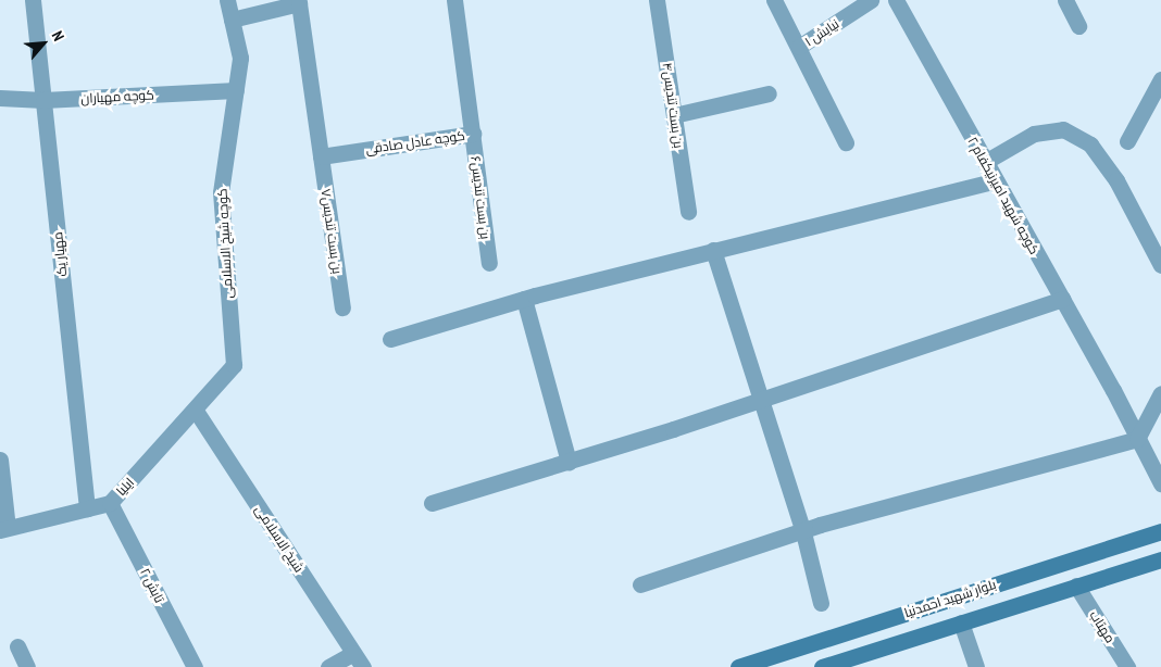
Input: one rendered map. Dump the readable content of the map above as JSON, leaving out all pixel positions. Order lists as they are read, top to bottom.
{
  "streets": {
    "main road": ["بلوار شهید احمدنیا"],
    "street": [
      "نیایش ۱",
      "کوچه مهیاران",
      "بن بست تندیس۴",
      "کوچه عادل صادقی",
      "کوچه شهید امیرنیکفام ۲",
      "بن بست تندیس۶",
      "بن بست تندیس۷",
      "کوچه شیخ الاسلامی",
      "مهیار یک",
      "ایلیا",
      "شیخ الاسلامی",
      "تابش ۲",
      "مهتاب"
    ]
  },
  "crossings": [
    ["کوچه مهیاران", "کوچه شیخ الاسلامی"],
    ["کوچه مهیاران", "مهیار یک"],
    ["کوچه عادل صادقی", "بن بست تندیس۶"],
    ["کوچه عادل صادقی", "بن بست تندیس۷"],
    ["بن بست تندیس۷", "کوچه شیخ الاسلامی"],
    ["کوچه شیخ الاسلامی", "ایلیا"],
    ["کوچه شیخ الاسلامی", "شیخ الاسلامی"],
    ["مهیار یک", "ایلیا"],
    ["ایلیا", "شیخ الاسلامی"],
    ["ایلیا", "تابش ۲"],
    ["بلوار شهید احمدنیا", "مهتاب"]
  ],
  "north": "top right"
}
